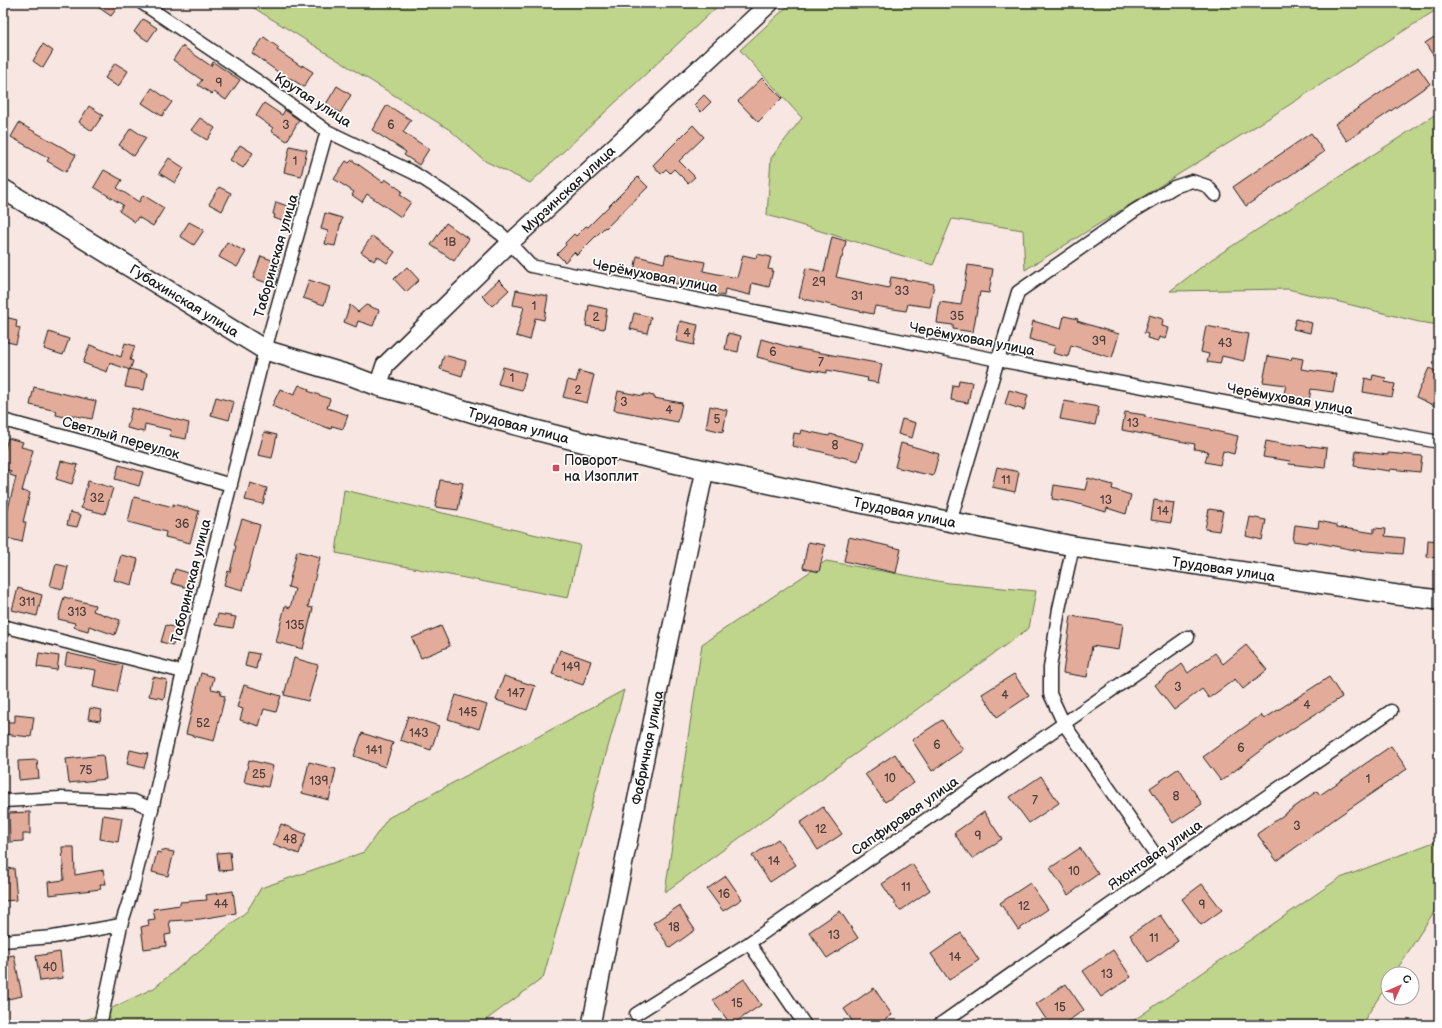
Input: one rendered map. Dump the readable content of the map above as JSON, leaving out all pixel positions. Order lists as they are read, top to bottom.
{
  "streets": {
    "main road": ["Губахинская улица", "Трудовая улица"],
    "street": [
      "Крутая улица",
      "Мурзинская улица",
      "Таборинская улица",
      "Черёмуховая улица",
      "Светлый переулок",
      "Фабричная улица",
      "Сапфировая улица",
      "Яхонтовая улица"
    ]
  },
  "crossings": [
    ["Крутая улица", "Мурзинская улица"],
    ["Крутая улица", "Таборинская улица"],
    ["Крутая улица", "Черёмуховая улица"],
    ["Мурзинская улица", "Черёмуховая улица"],
    ["Мурзинская улица", "Губахинская улица"],
    ["Мурзинская улица", "Трудовая улица"],
    ["Таборинская улица", "Губахинская улица"],
    ["Таборинская улица", "Светлый переулок"],
    ["Губахинская улица", "Трудовая улица"],
    ["Трудовая улица", "Фабричная улица"]
  ],
  "places": {
    "transit": ["Поворот на Изоплит"]
  },
  "house_numbers": [
    "9",
    "3",
    "6",
    "1",
    "1В",
    "29",
    "33",
    "31",
    "1",
    "35",
    "2",
    "4",
    "39",
    "43",
    "6",
    "7",
    "1",
    "2",
    "3",
    "4",
    "5",
    "13",
    "8",
    "11",
    "32",
    "13",
    "14",
    "36",
    "311",
    "313",
    "135",
    "149",
    "3",
    "147",
    "4",
    "4",
    "145",
    "52",
    "143",
    "6",
    "6",
    "141",
    "75",
    "25",
    "10",
    "1",
    "139",
    "8",
    "7",
    "3",
    "12",
    "9",
    "48",
    "14",
    "10",
    "11",
    "16",
    "44",
    "9",
    "12",
    "18",
    "13",
    "11",
    "14",
    "40",
    "13",
    "15",
    "15"
  ],
  "north": "top right"
}
